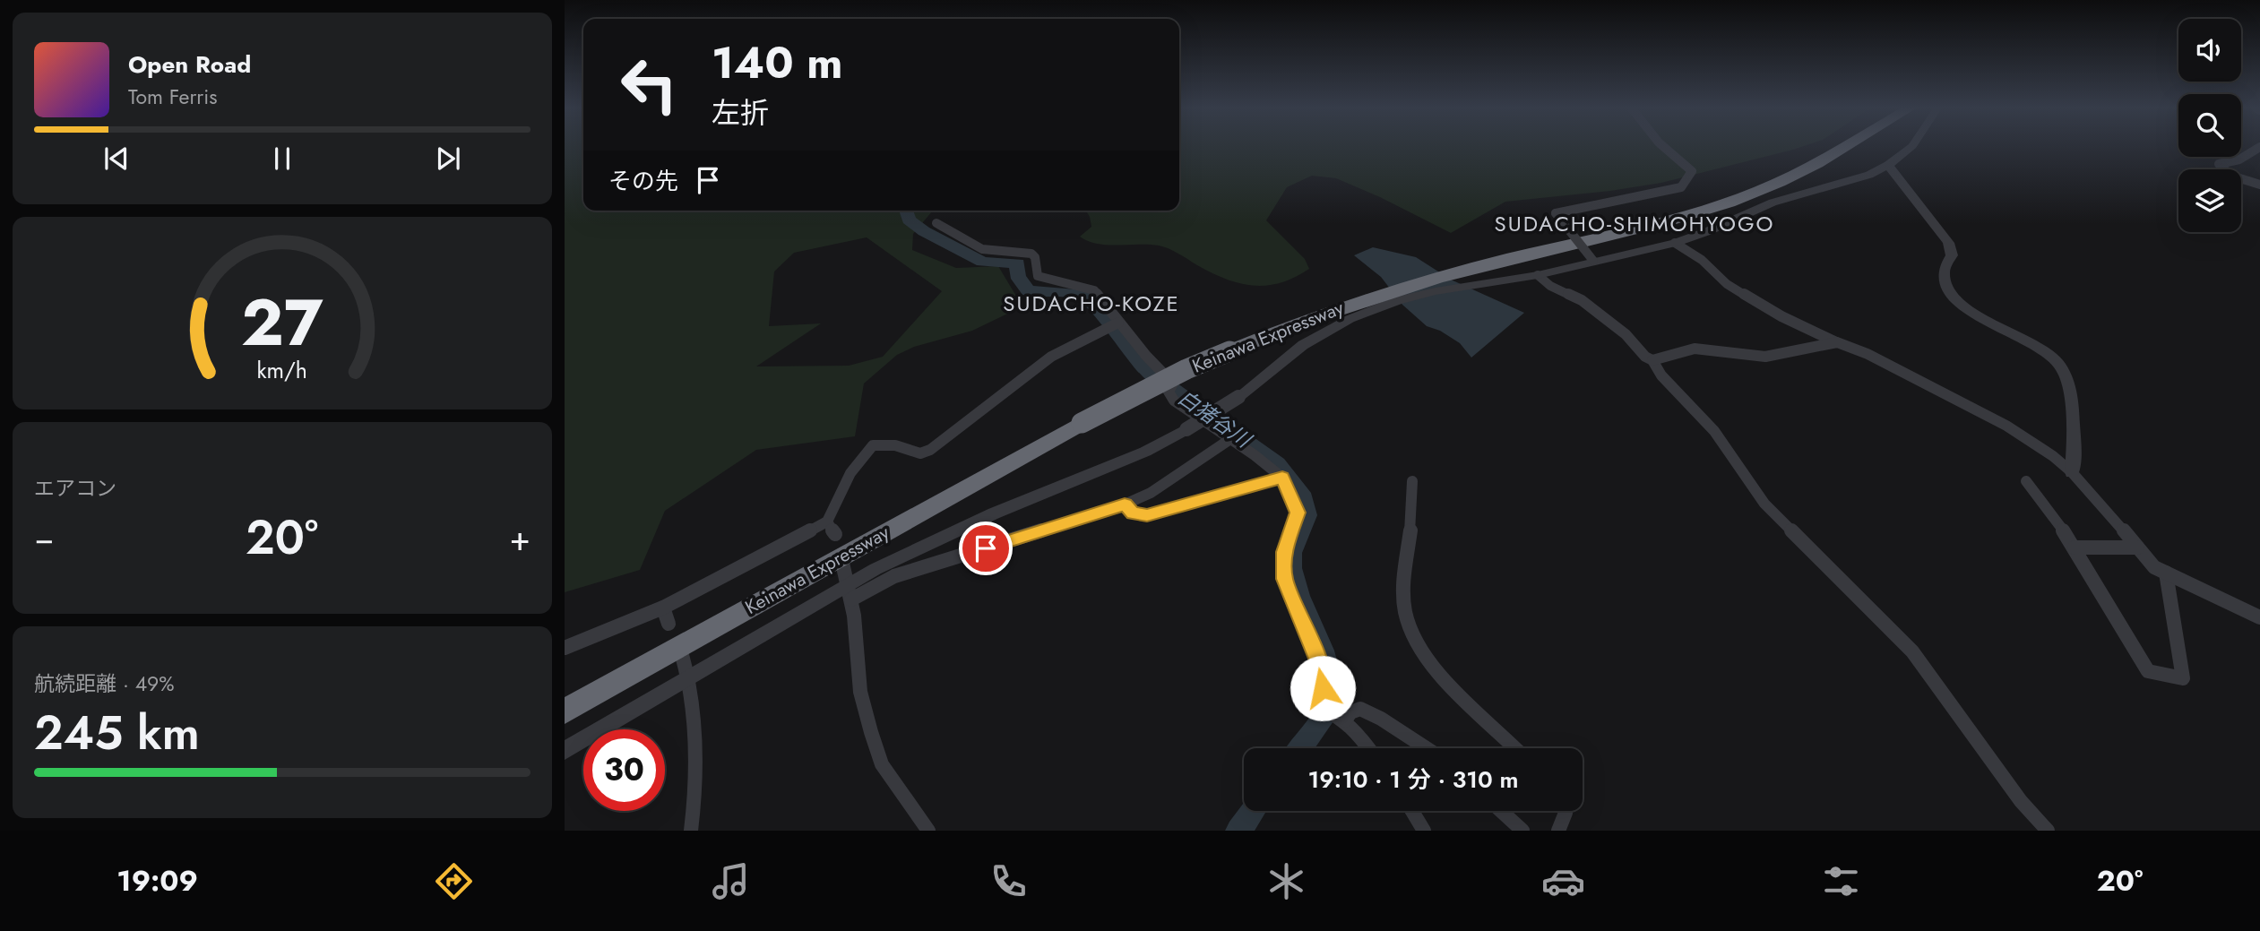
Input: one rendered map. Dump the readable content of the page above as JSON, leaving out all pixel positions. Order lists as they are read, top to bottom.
{
  "streets": {
    "highway": ["Keinawa Expressway"]
  },
  "districts": ["SUDACHO-SHIMOHYOGO", "SUDACHO-KOZE"],
  "water": ["白猪谷川"],
  "page": {
    "turn": ["140 m", "左折"],
    "song": ["Open Road", "Tom Ferris"],
    "then": "その先",
    "tile": [
      "エアコン",
      ["航続距離 · 49%", "245 km"]
    ],
    "heat": ["−", "20°", "+"],
    "limit": "30",
    "trip": "19:10 · 1 分 · 310 m",
    "tabs": ["19:09", "20°"],
    "gauge": ["27", "km/h"]
  }
}
